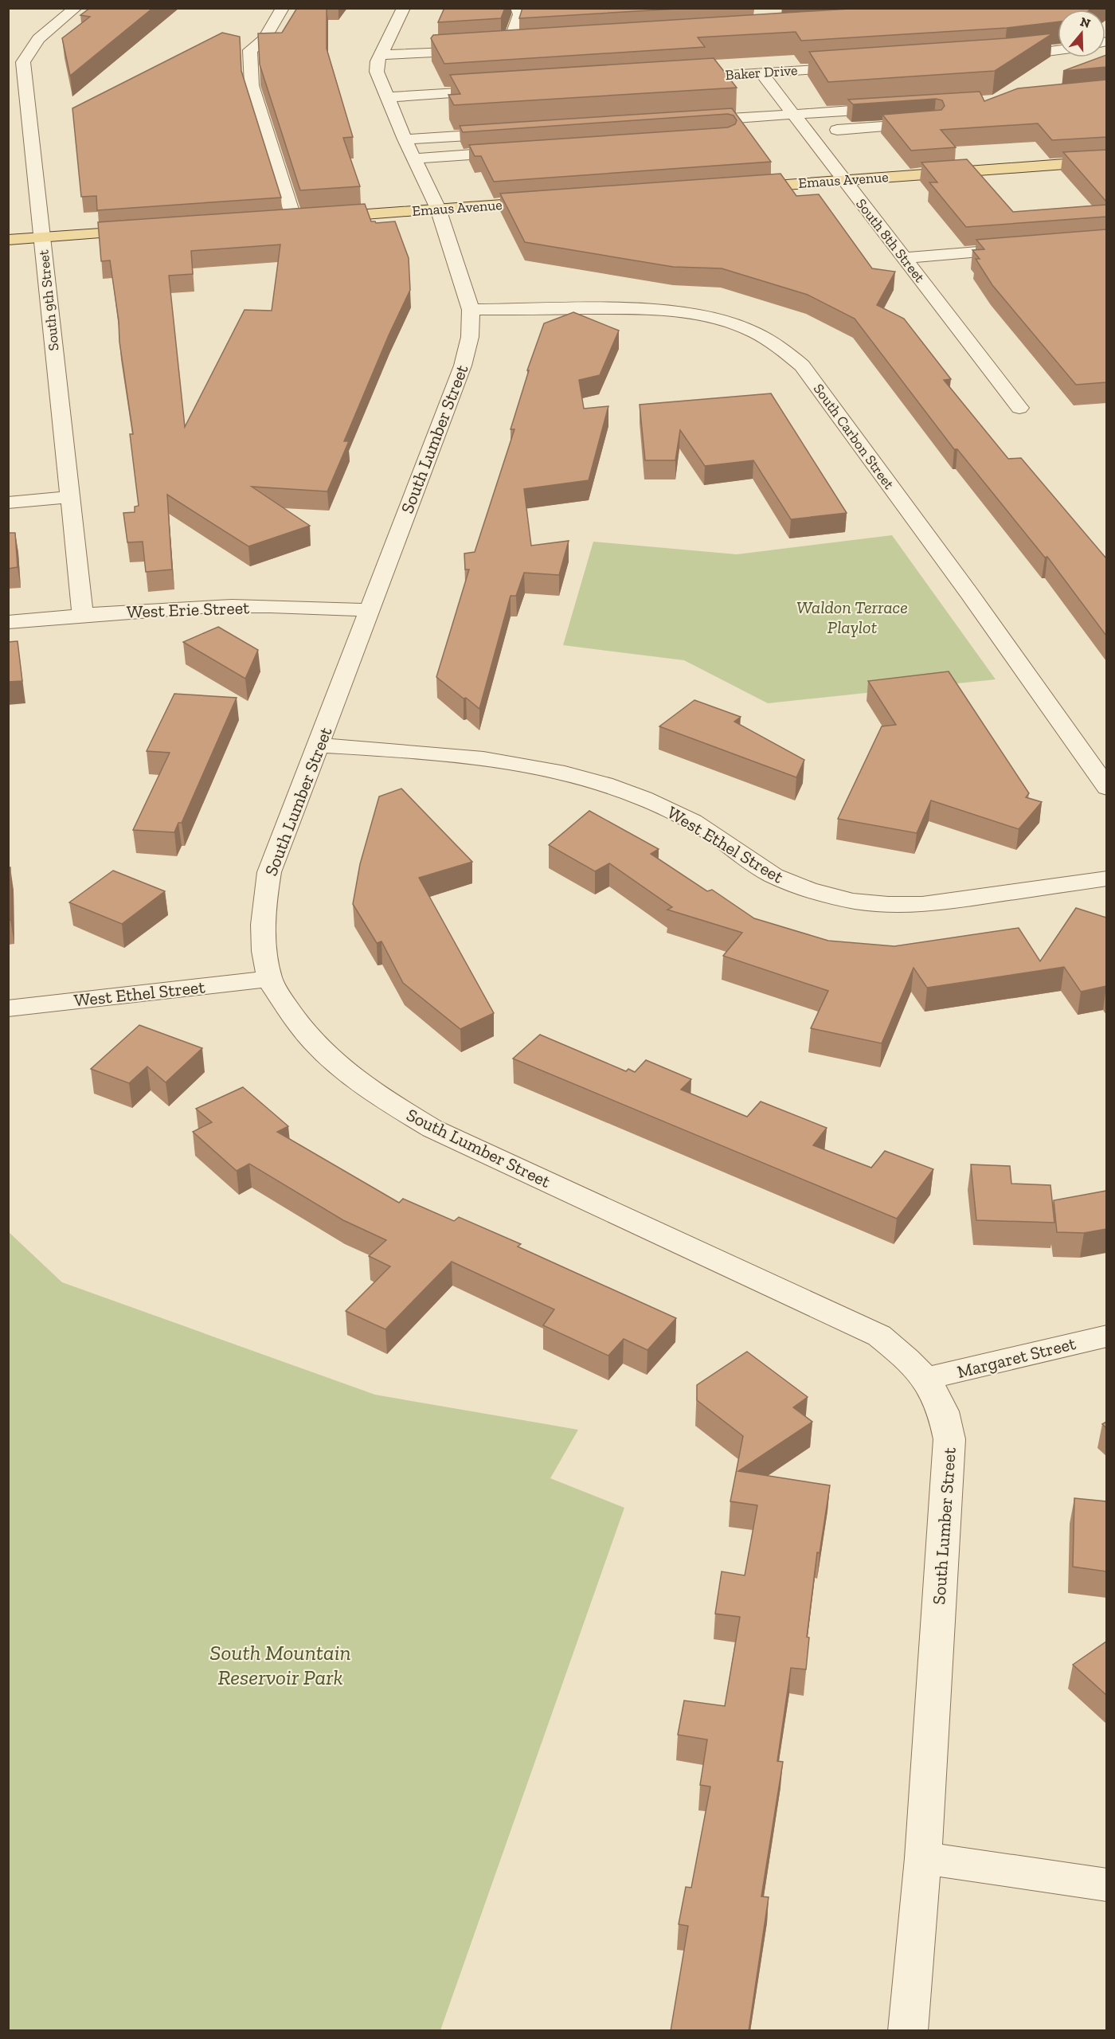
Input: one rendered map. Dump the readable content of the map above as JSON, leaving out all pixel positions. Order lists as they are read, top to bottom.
{
  "streets": {
    "main road": ["Emaus Avenue"],
    "street": [
      "Baker Drive",
      "South 8th Street",
      "South 9th Street",
      "South Carbon Street",
      "South Lumber Street",
      "West Erie Street",
      "West Ethel Street",
      "Margaret Street"
    ]
  },
  "crossings": [
    ["Baker Drive", "South 8th Street"],
    ["Emaus Avenue", "South 8th Street"],
    ["Emaus Avenue", "South Lumber Street"],
    ["South 9th Street", "West Erie Street"],
    ["South Carbon Street", "South Lumber Street"],
    ["South Lumber Street", "West Erie Street"],
    ["South Lumber Street", "West Ethel Street"],
    ["South Lumber Street", "Margaret Street"]
  ],
  "parks": ["Waldon Terrace Playlot", "South Mountain Reservoir Park"],
  "north": "top"
}
